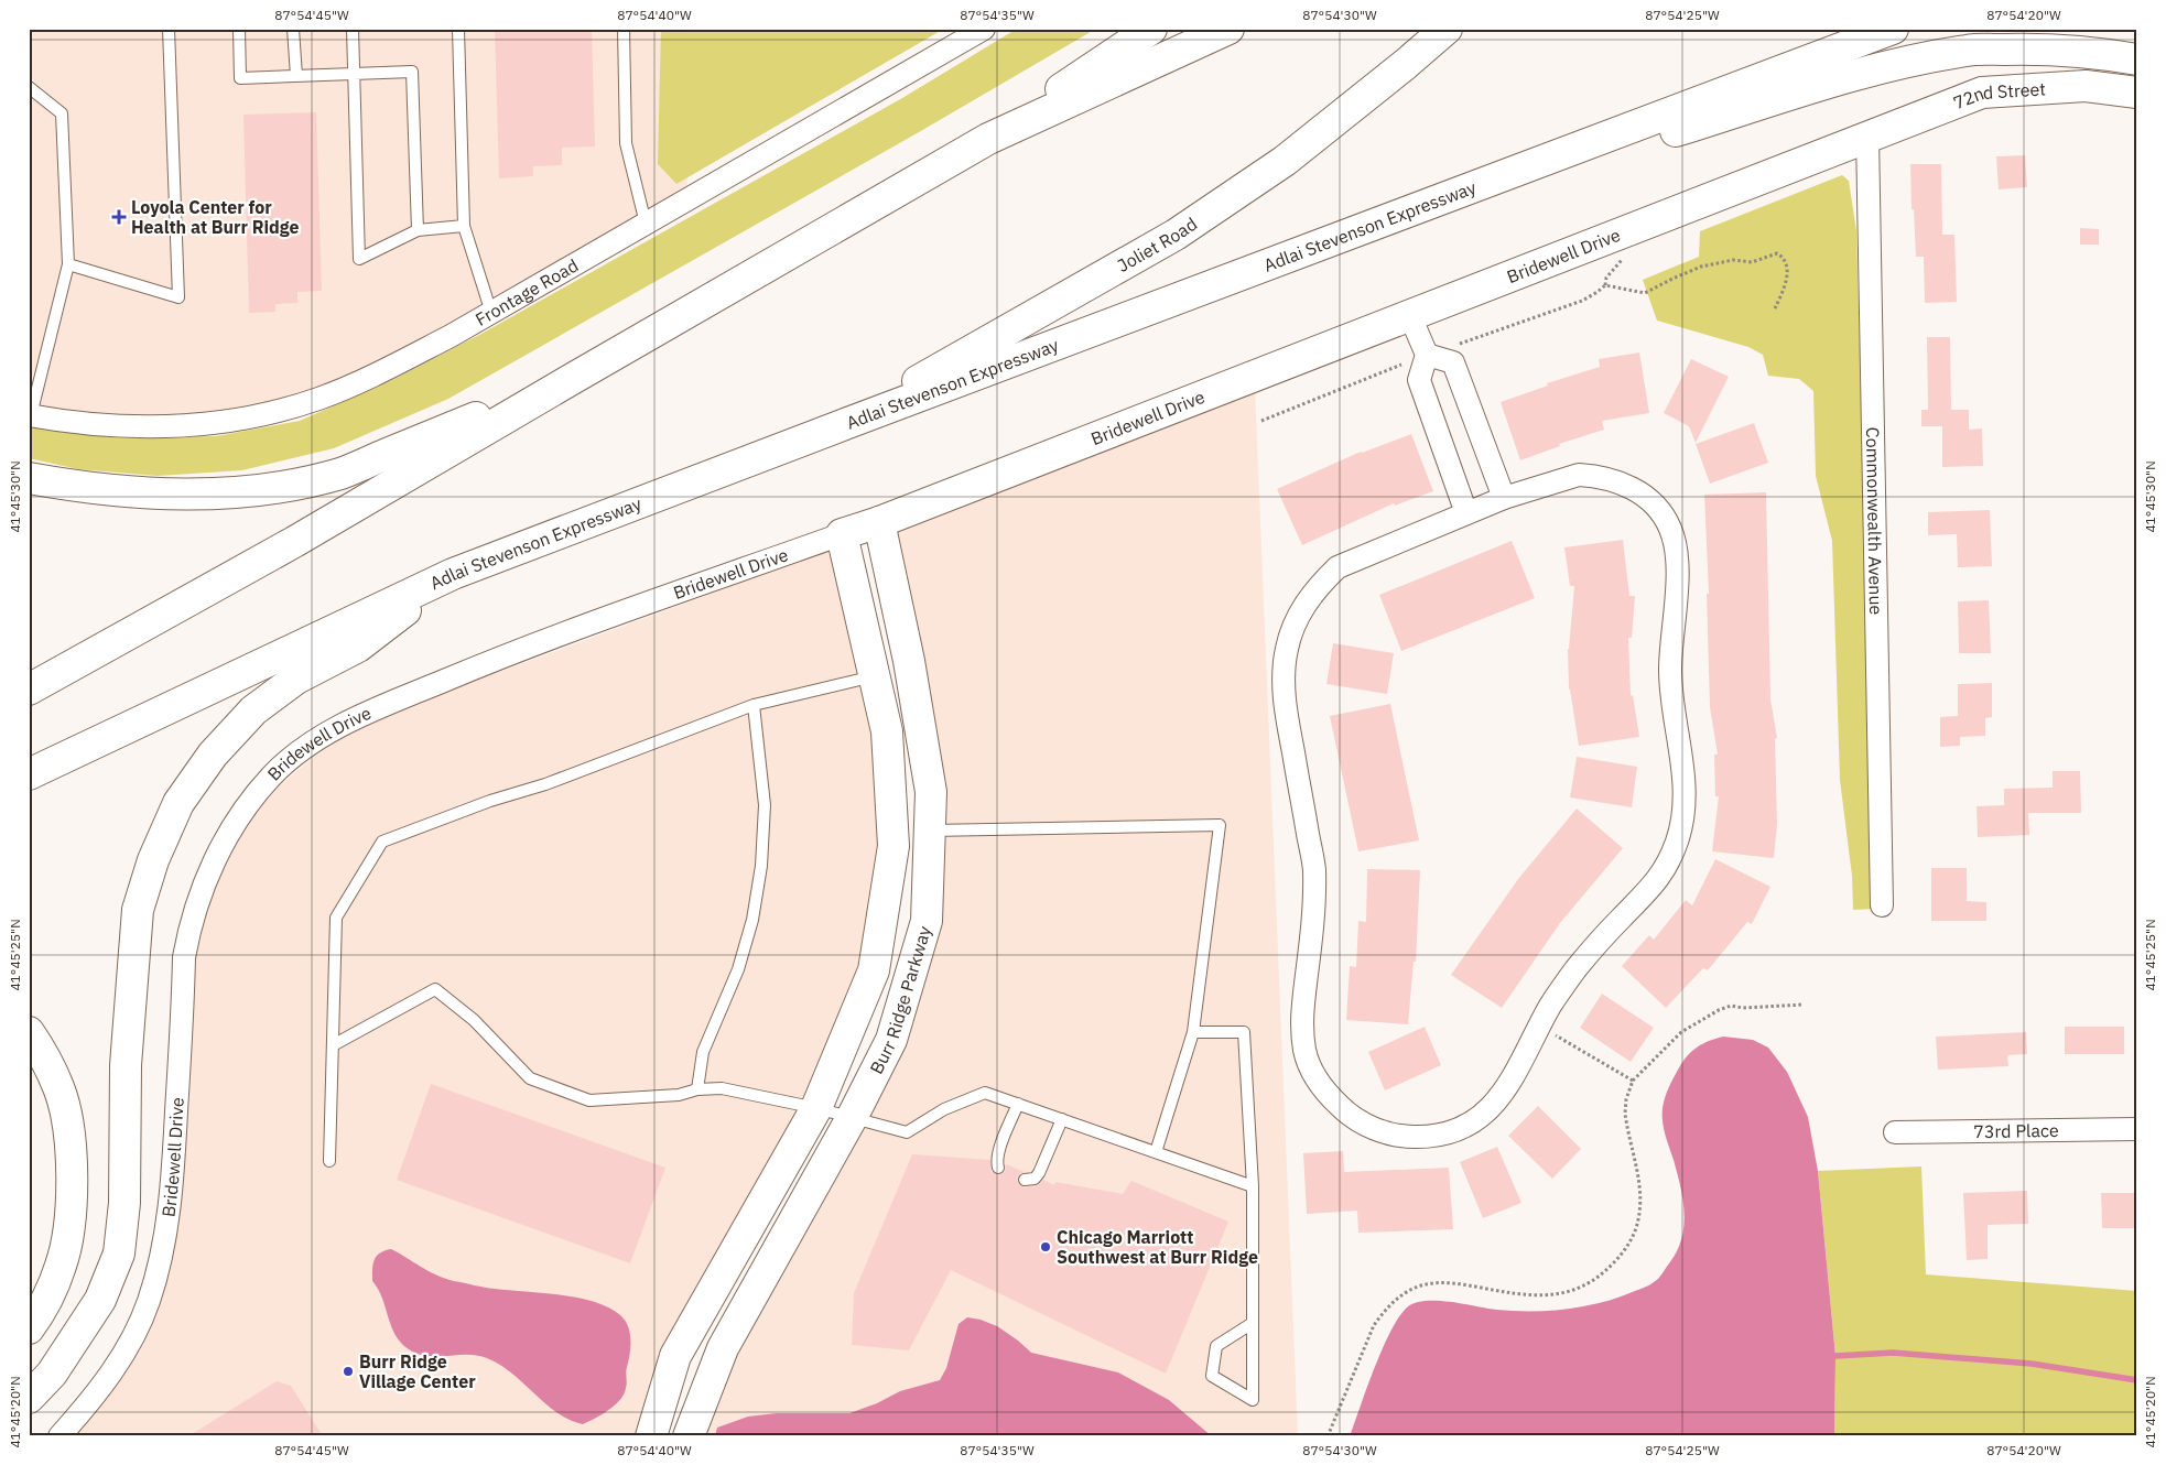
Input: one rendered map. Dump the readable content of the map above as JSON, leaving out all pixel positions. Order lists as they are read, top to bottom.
{
  "streets": {
    "main road": [
      "72nd Street",
      "Adlai Stevenson Expressway",
      "Joliet Road",
      "Bridewell Drive",
      "Burr Ridge Parkway"
    ],
    "street": ["Frontage Road", "Commonwealth Avenue", "73rd Place"]
  },
  "crossings": [
    ["72nd Street", "Bridewell Drive"],
    ["72nd Street", "Commonwealth Avenue"],
    ["Adlai Stevenson Expressway", "Joliet Road"],
    ["Bridewell Drive", "Commonwealth Avenue"],
    ["Bridewell Drive", "Burr Ridge Parkway"]
  ],
  "places": {
    "health": ["Loyola Center for Health at Burr Ridge"],
    "other": ["Chicago Marriott Southwest at Burr Ridge", "Burr Ridge Village Center"]
  },
  "coordinates": [
    "87°54'45\"W",
    "87°54'40\"W",
    "87°54'35\"W",
    "87°54'30\"W",
    "87°54'25\"W",
    "87°54'20\"W",
    "41°45'30\"N",
    "41°45'25\"N",
    "41°45'20\"N"
  ]
}
